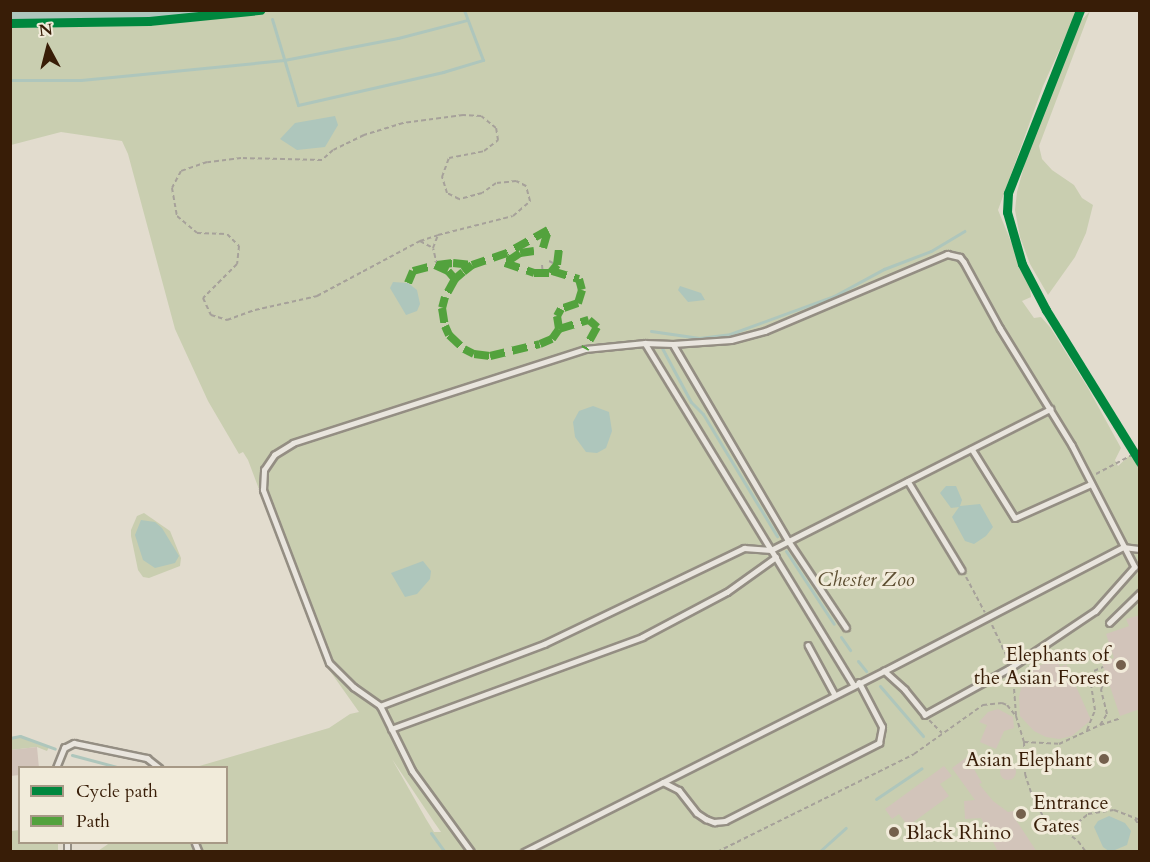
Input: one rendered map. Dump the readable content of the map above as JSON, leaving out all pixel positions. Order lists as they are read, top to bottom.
{
  "parks": ["Chester Zoo"],
  "places": [
    "Elephants of the Asian Forest",
    "Asian Elephant",
    "Entrance Gates",
    "Black Rhino"
  ],
  "legend": ["Cycle path", "Path"],
  "north": "top"
}
